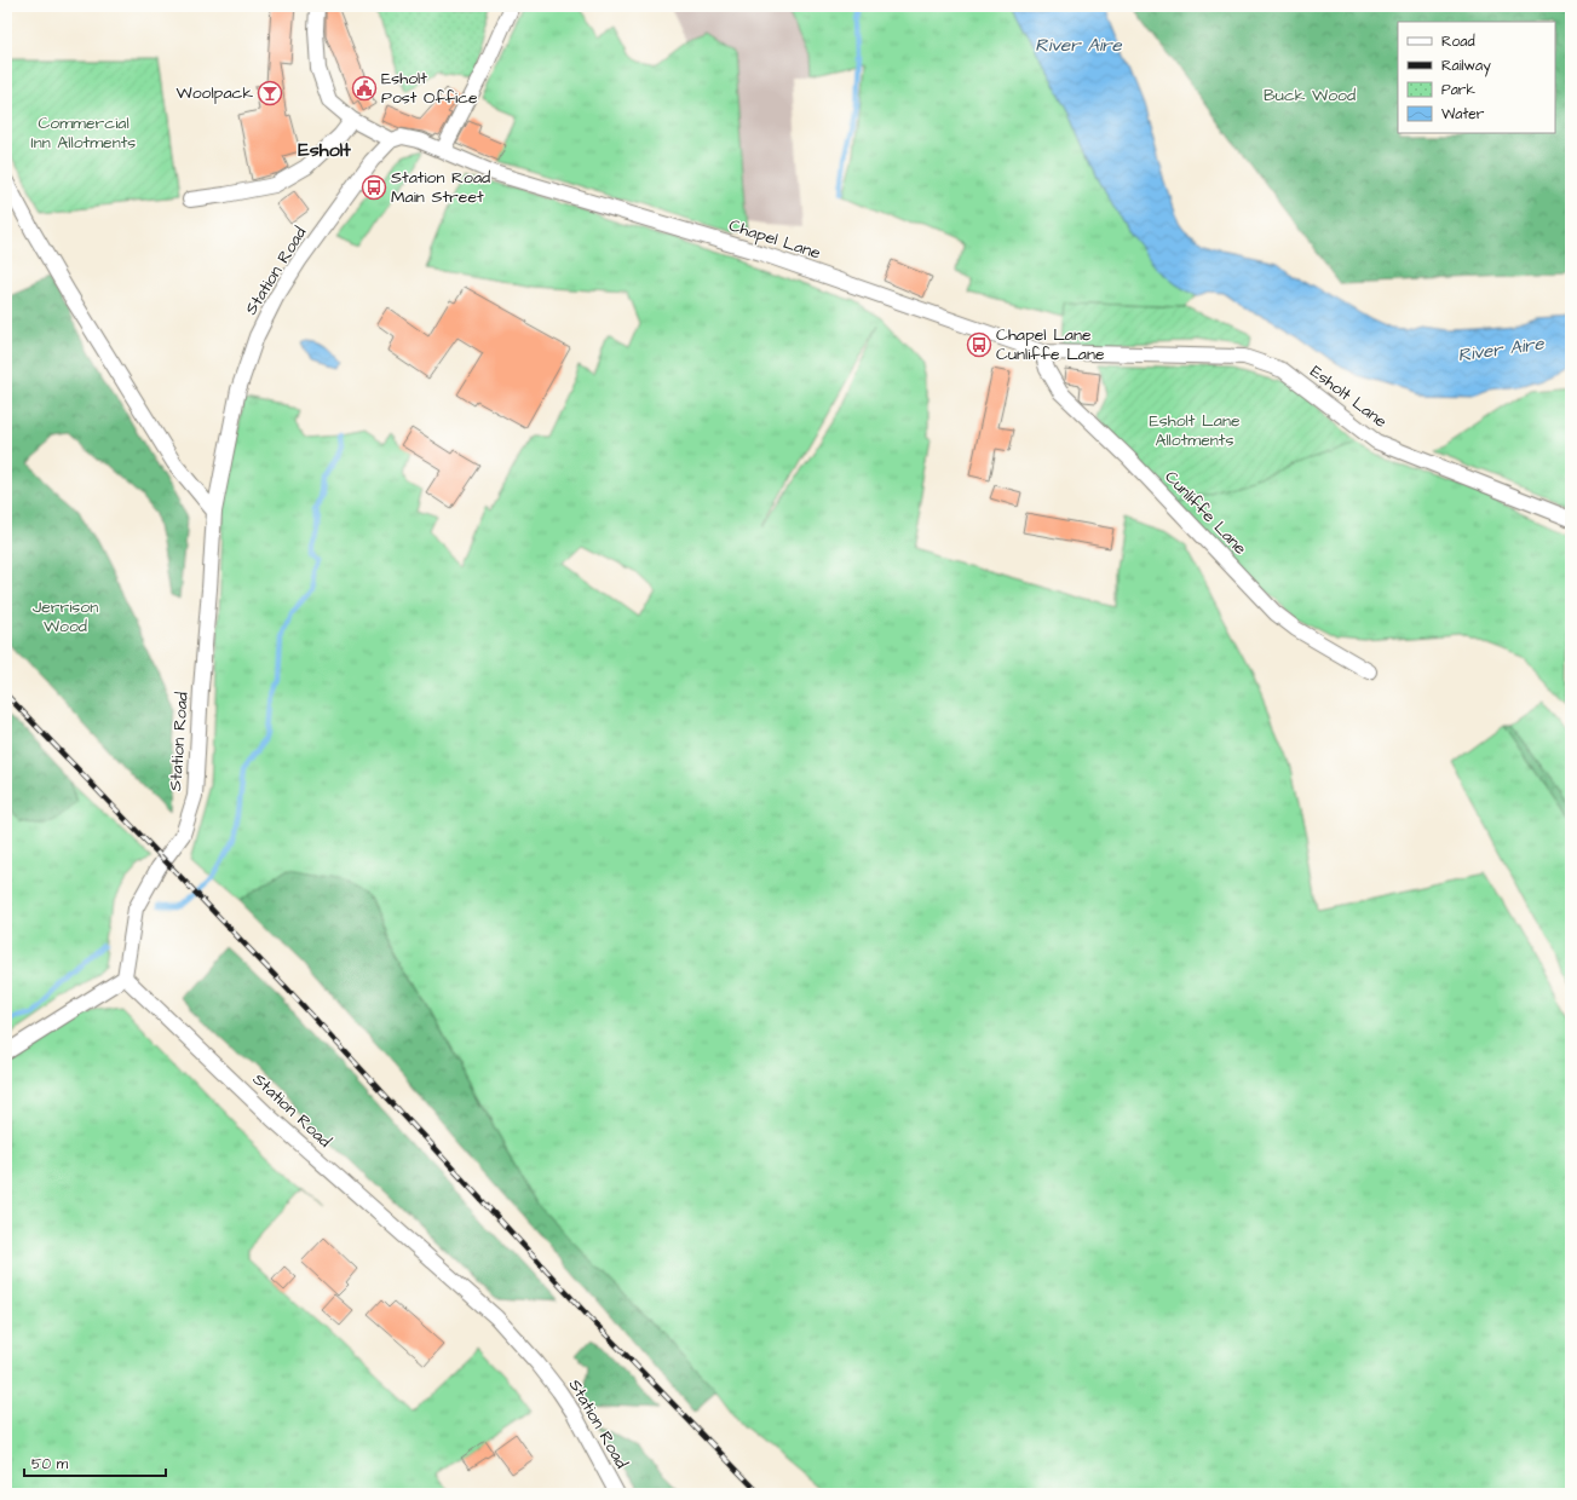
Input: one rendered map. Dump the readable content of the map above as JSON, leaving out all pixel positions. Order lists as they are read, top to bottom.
{
  "streets": {
    "street": [
      "Chapel Lane",
      "Station Road",
      "Esholt Lane",
      "Cunliffe Lane"
    ]
  },
  "crossings": [
    ["Chapel Lane", "Station Road"],
    ["Chapel Lane", "Esholt Lane"],
    ["Chapel Lane", "Cunliffe Lane"]
  ],
  "districts": ["Esholt"],
  "water": ["River Aire"],
  "parks": [
    "Buck Wood",
    "Commercial Inn Allotments",
    "Esholt Lane Allotments",
    "Jerrison Wood"
  ],
  "places": {
    "public building": ["Esholt Post Office"],
    "bar": ["Woolpack"],
    "bus stop": ["Station Road Main Street", "Chapel Lane Cunliffe Lane"]
  },
  "legend": [
    "Road",
    "Railway",
    "Park",
    "Water"
  ],
  "scale_bar": "50 m"
}
